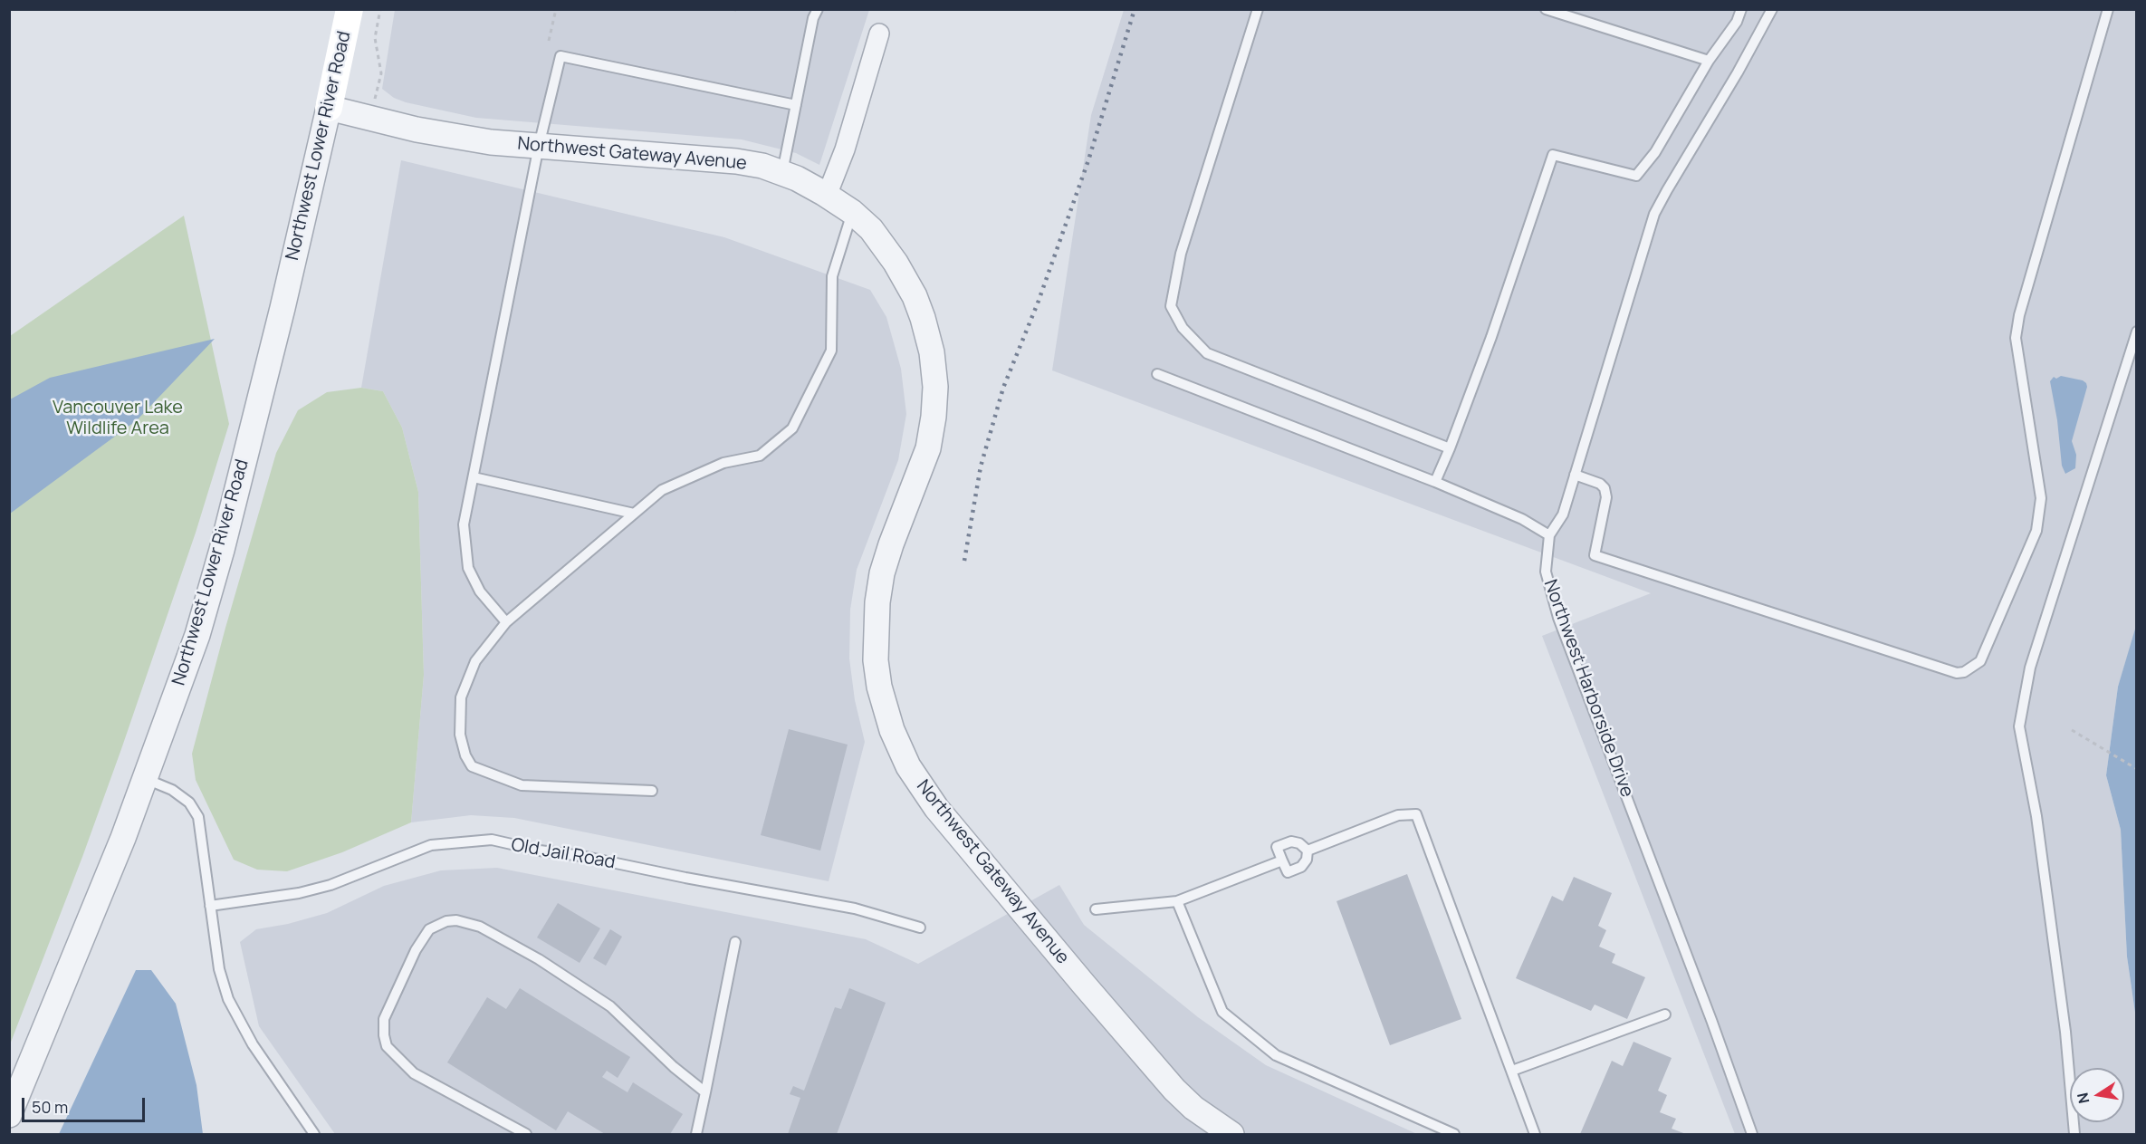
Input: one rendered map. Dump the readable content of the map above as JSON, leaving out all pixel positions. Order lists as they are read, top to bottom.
{
  "streets": {
    "main road": ["Northwest Lower River Road"],
    "street": ["Northwest Gateway Avenue"],
    "lane": ["Northwest Harborside Drive", "Old Jail Road"]
  },
  "crossings": [
    ["Northwest Lower River Road", "Northwest Gateway Avenue"]
  ],
  "parks": ["Vancouver Lake Wildlife Area"],
  "scale_bar": "50 m",
  "north": "left"
}
